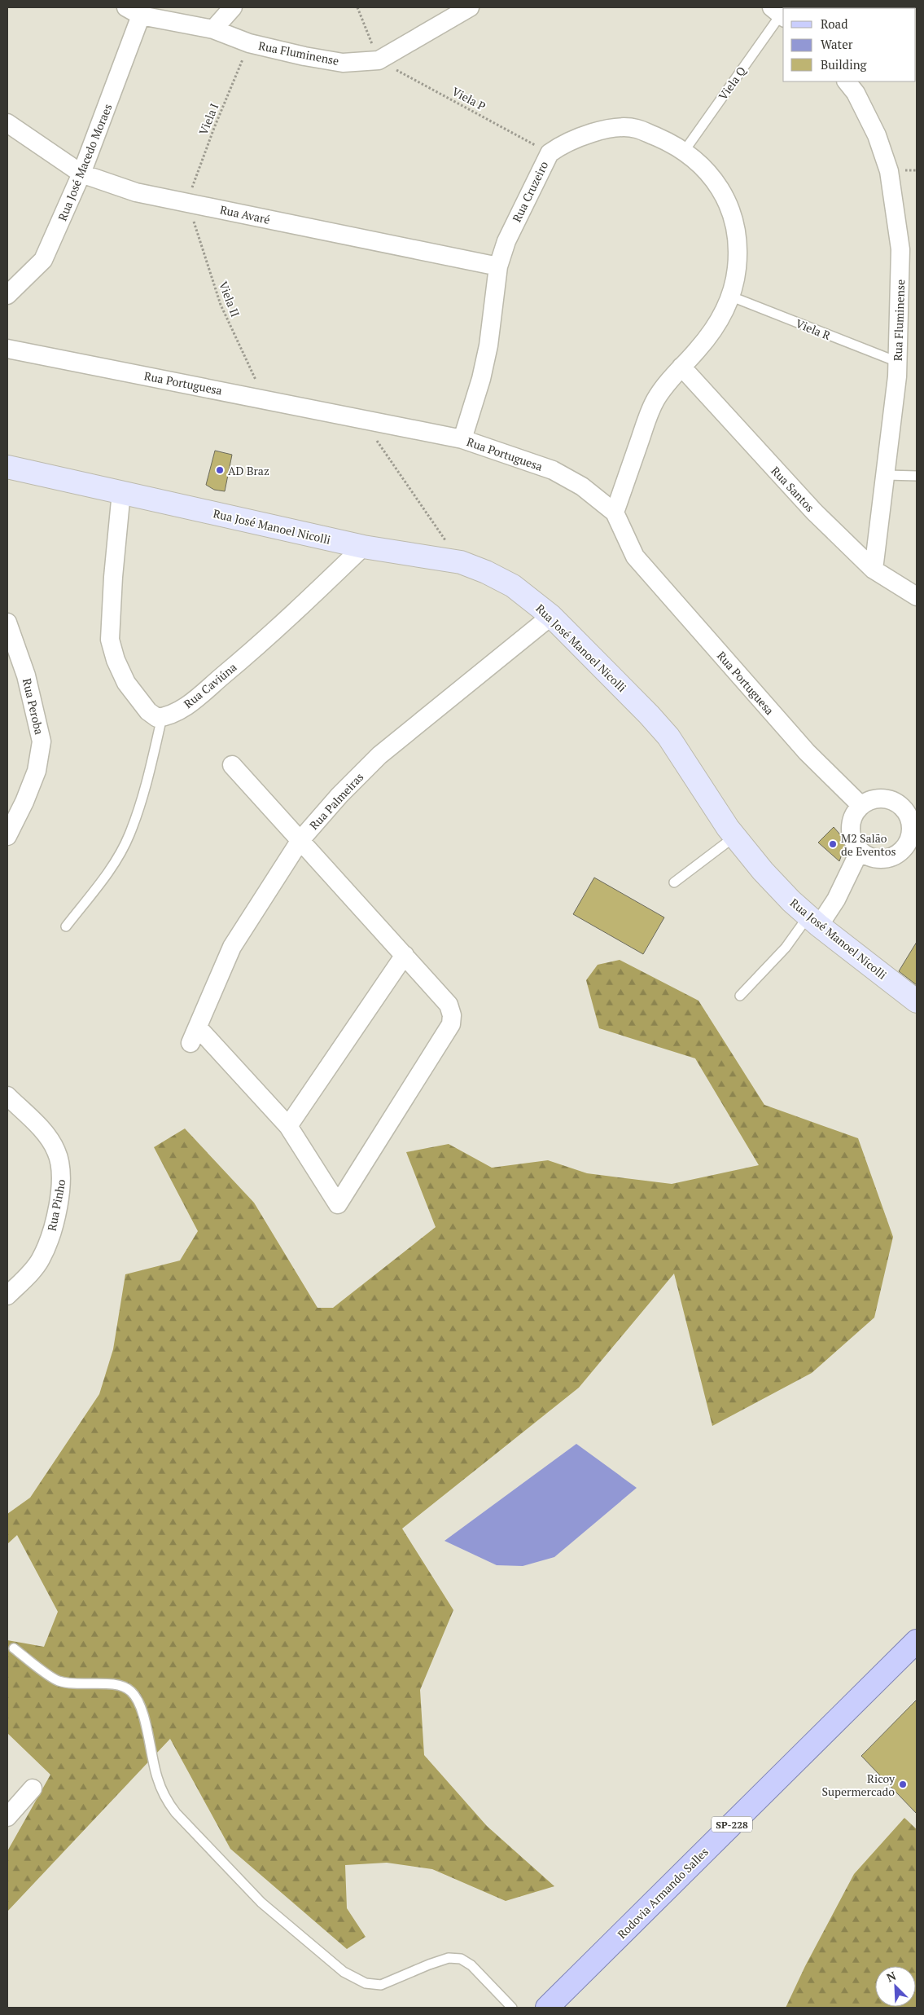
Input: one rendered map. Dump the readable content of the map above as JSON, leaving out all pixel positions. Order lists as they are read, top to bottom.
{
  "streets": {
    "main road": ["Rua José Manoel Nicolli", "SP-228", "Rodovia Armando Salles"],
    "street": [
      "Rua Fluminense",
      "Rua José Macedo Moraes",
      "Rua Cruzeiro",
      "Rua Avaré",
      "Rua Portuguesa",
      "Rua Santos",
      "Rua Caviúna",
      "Rua Peroba",
      "Rua Palmeiras",
      "Rua Pinho"
    ],
    "lane": ["Viela Q", "Viela R"],
    "path": ["Viela P", "Viela I", "Viela II"]
  },
  "crossings": [
    ["Rua Fluminense", "Viela P"],
    ["Rua Fluminense", "Viela I"],
    ["Rua Fluminense", "Rua José Macedo Moraes"],
    ["Rua Fluminense", "Viela R"],
    ["Rua Fluminense", "Rua Santos"],
    ["Viela Q", "Rua Cruzeiro"],
    ["Viela P", "Rua Cruzeiro"],
    ["Viela I", "Rua Avaré"],
    ["Viela I", "Viela II"],
    ["Rua José Macedo Moraes", "Rua Avaré"],
    ["Rua Cruzeiro", "Rua Avaré"],
    ["Rua Cruzeiro", "Viela R"],
    ["Rua Cruzeiro", "Rua Portuguesa"],
    ["Rua Cruzeiro", "Rua Santos"],
    ["Rua Avaré", "Viela II"],
    ["Viela II", "Rua Portuguesa"],
    ["Rua José Manoel Nicolli", "Rua Caviúna"],
    ["Rua José Manoel Nicolli", "Rua Palmeiras"]
  ],
  "places": ["AD Braz", "M2 Salão de Eventos", "Ricoy Supermercado"],
  "legend": ["Road", "Water", "Building"],
  "north": "top left"
}
